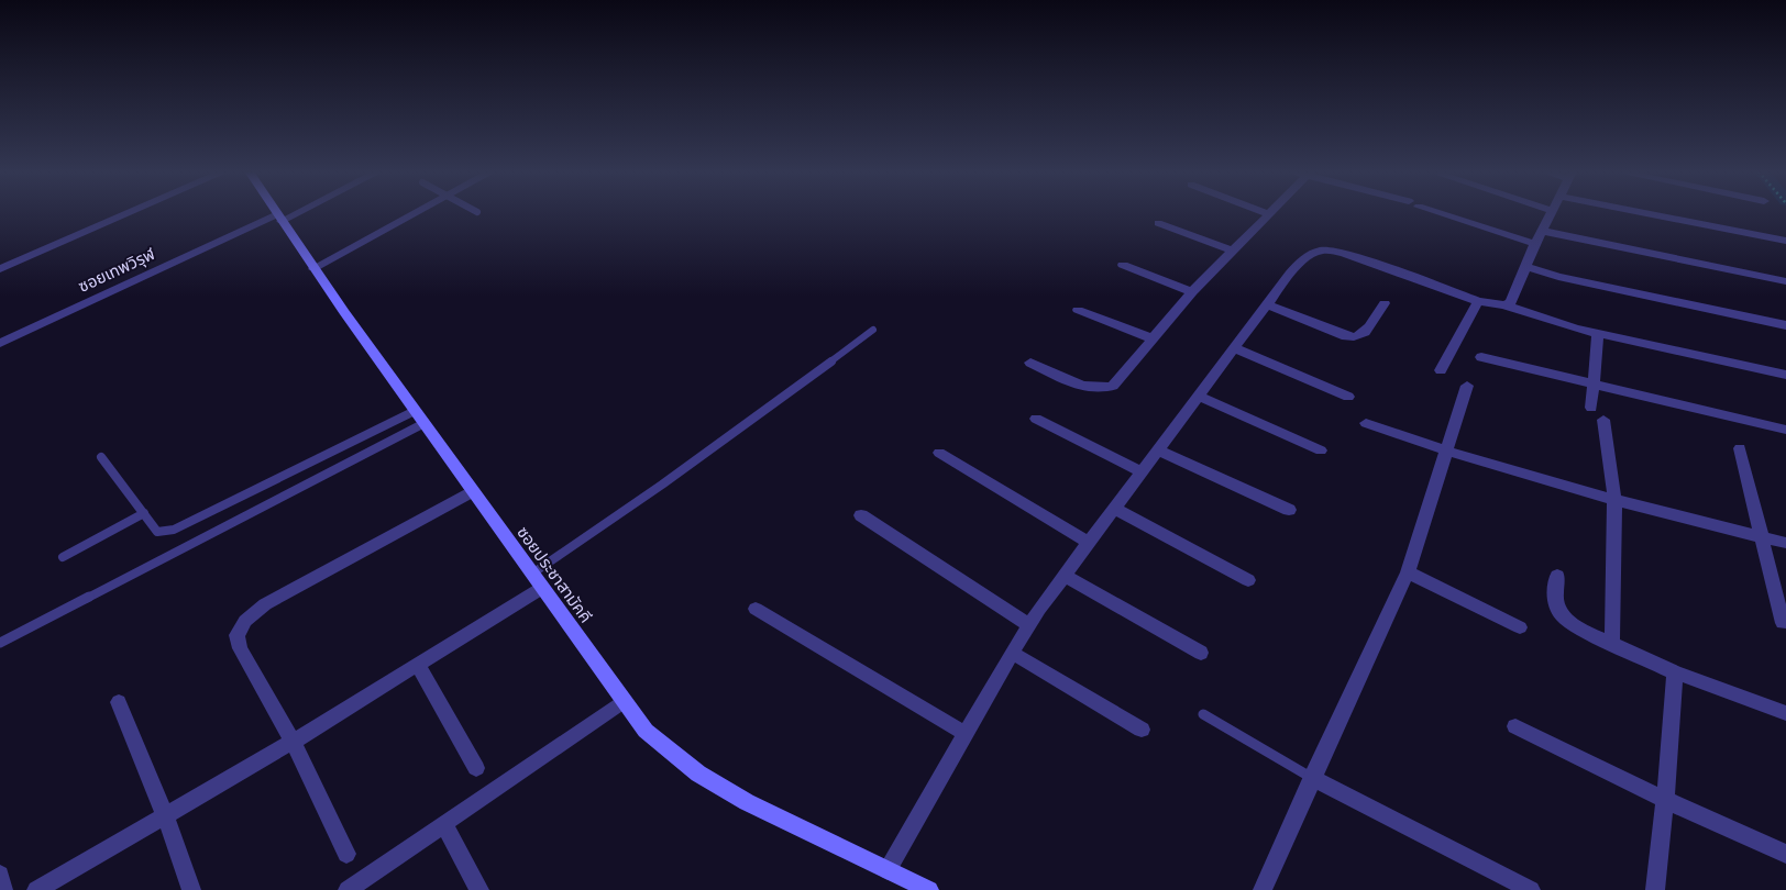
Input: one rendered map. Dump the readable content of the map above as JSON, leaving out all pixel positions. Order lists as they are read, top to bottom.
{
  "streets": {
    "street": ["ซอยเทพวิรุฬ", "ซอยประชาสามัคคี"]
  },
  "crossings": [
    ["ซอยเทพวิรุฬ", "ซอยประชาสามัคคี"]
  ]
}
